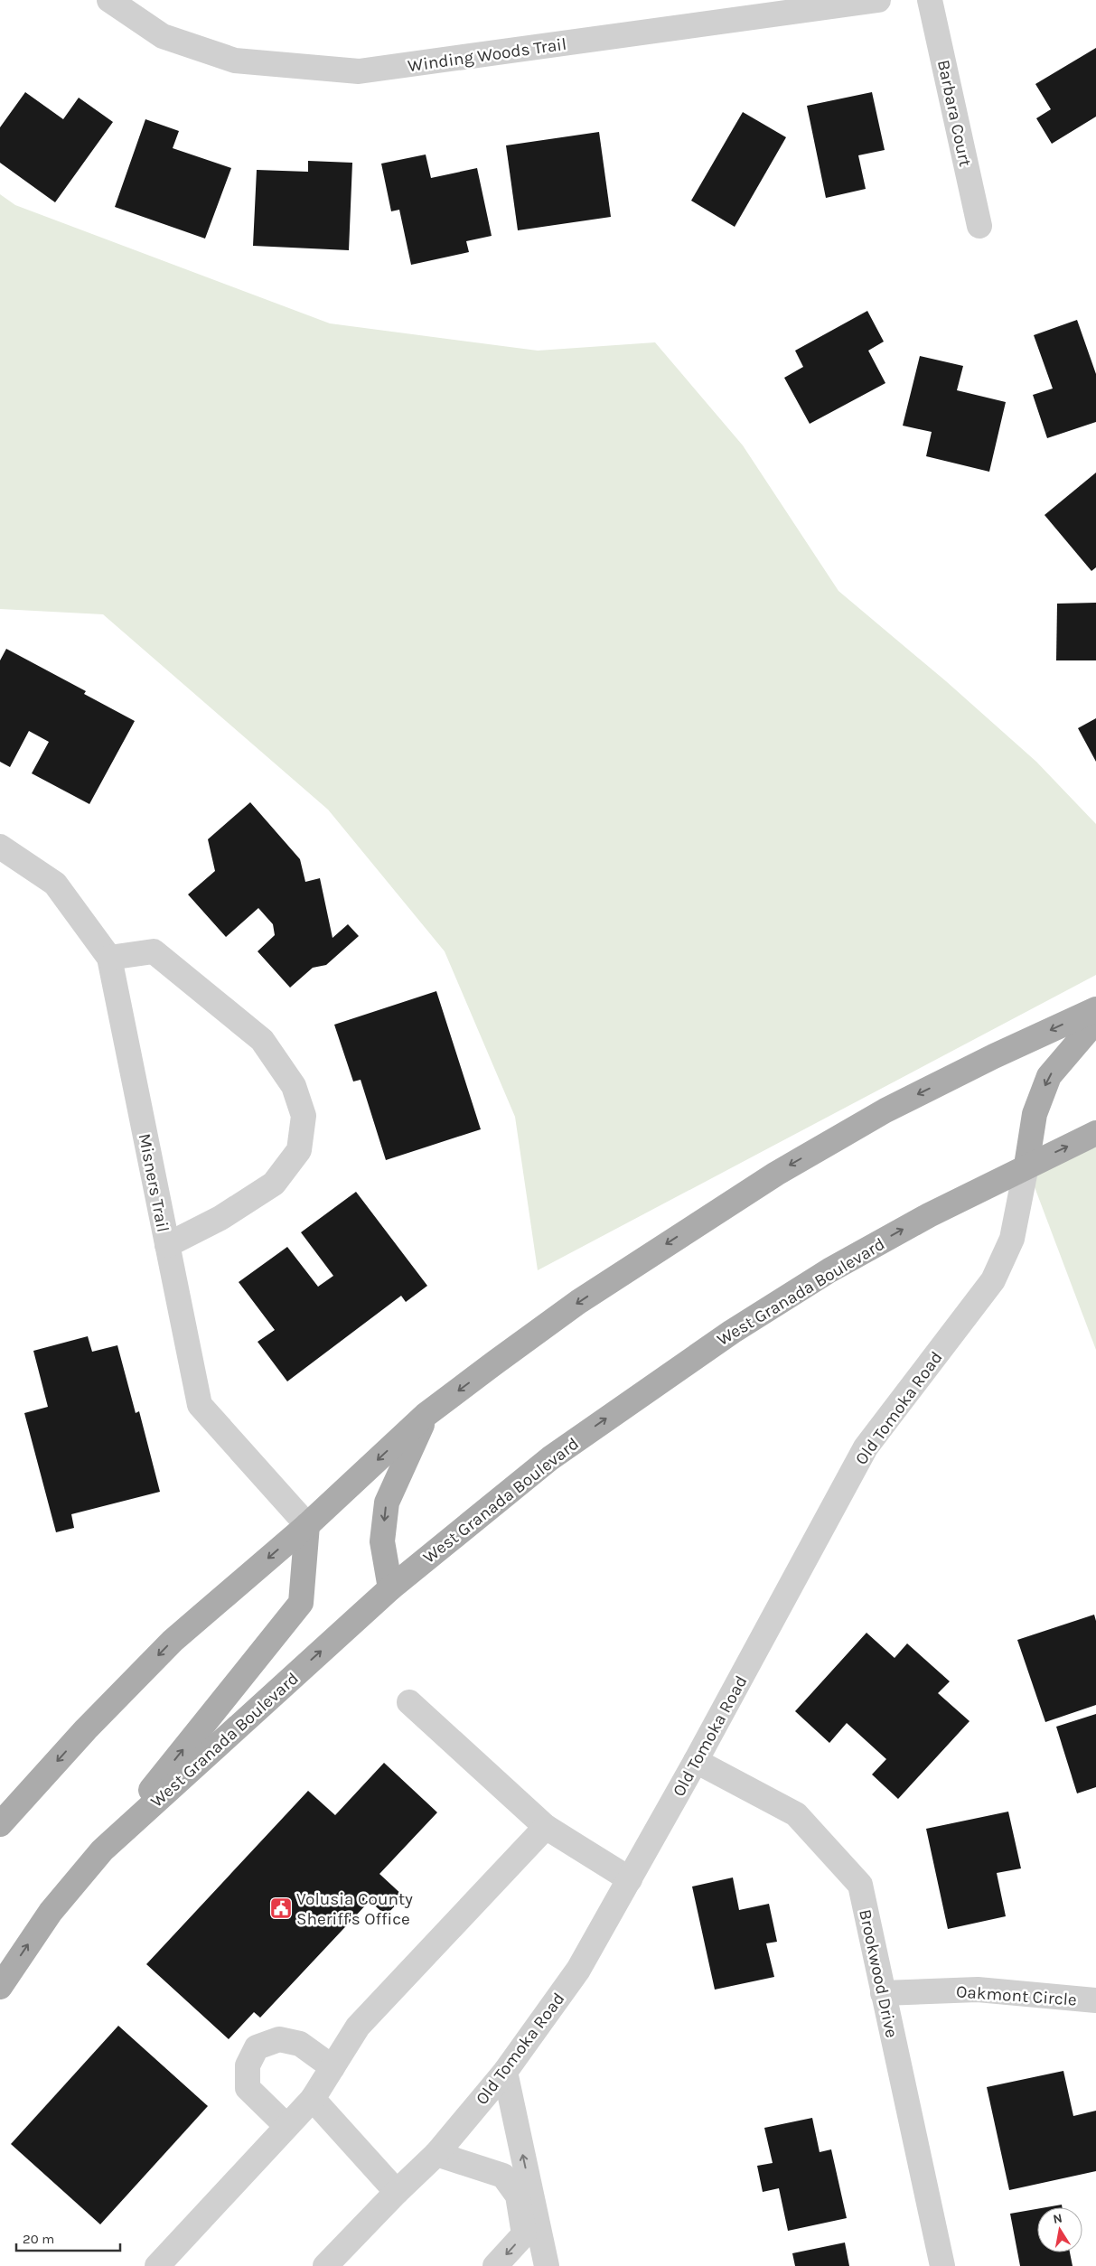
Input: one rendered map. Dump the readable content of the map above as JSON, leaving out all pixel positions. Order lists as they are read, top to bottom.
{
  "streets": {
    "main road": ["West Granada Boulevard"],
    "street": [
      "Winding Woods Trail",
      "Barbara Court",
      "Misners Trail",
      "Old Tomoka Road",
      "Brookwood Drive",
      "Oakmont Circle"
    ]
  },
  "crossings": [
    ["West Granada Boulevard", "Old Tomoka Road"],
    ["Old Tomoka Road", "Brookwood Drive"],
    ["Brookwood Drive", "Oakmont Circle"]
  ],
  "places": {
    "public building": ["Volusia County Sheriff's Office"]
  },
  "scale_bar": "20 m",
  "north": "top"
}
